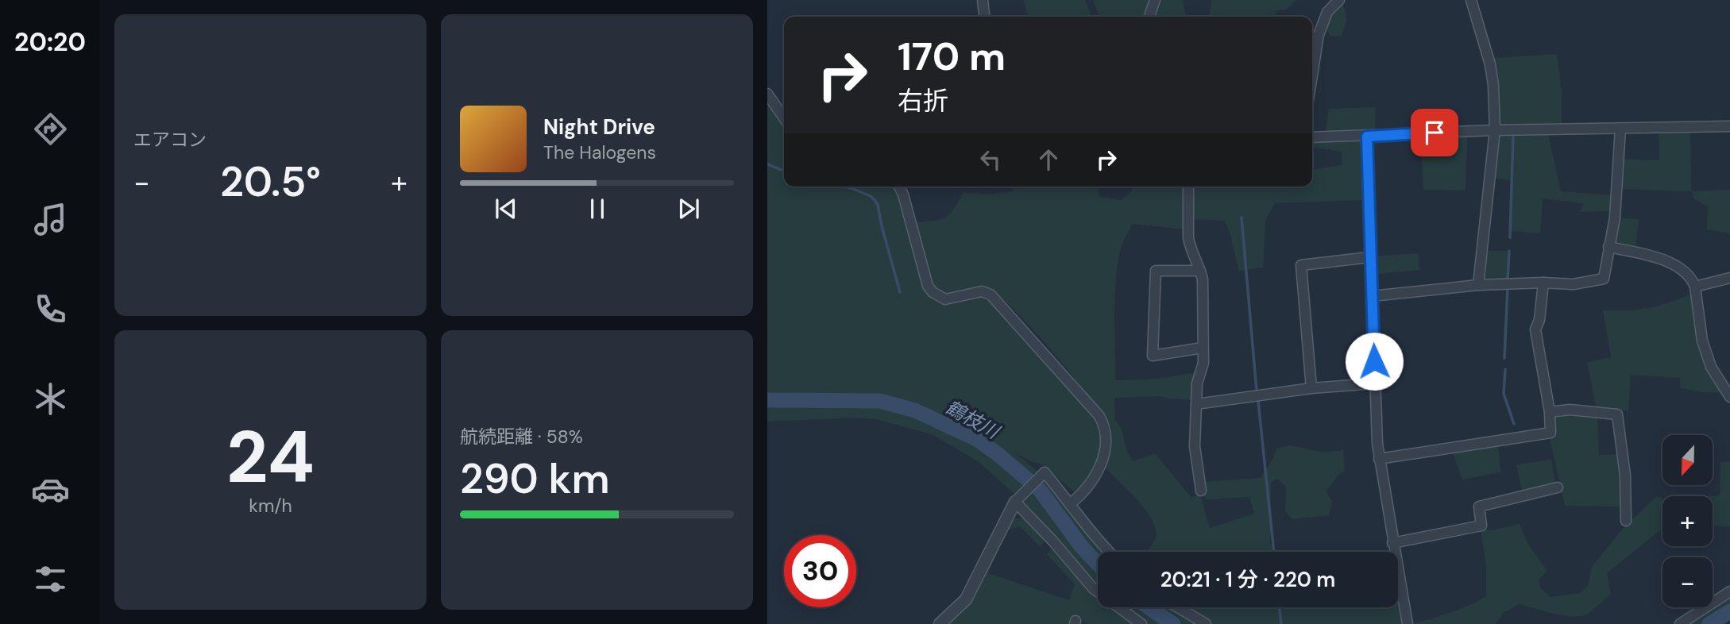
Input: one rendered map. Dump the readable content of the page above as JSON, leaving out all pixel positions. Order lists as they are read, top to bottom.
{
  "water": ["鶴枝川"],
  "north": "bottom",
  "page": {
    "tabs": "20:20",
    "tile": [
      "エアコン",
      ["24", "km/h"],
      ["航続距離 · 58%", "290 km"]
    ],
    "turn": ["170 m", "右折"],
    "song": ["Night Drive", "The Halogens"],
    "heat": ["−", "20.5°", "+"],
    "map_buttons": ["+", "−"],
    "limit": "30",
    "trip": "20:21 · 1 分 · 220 m"
  }
}
